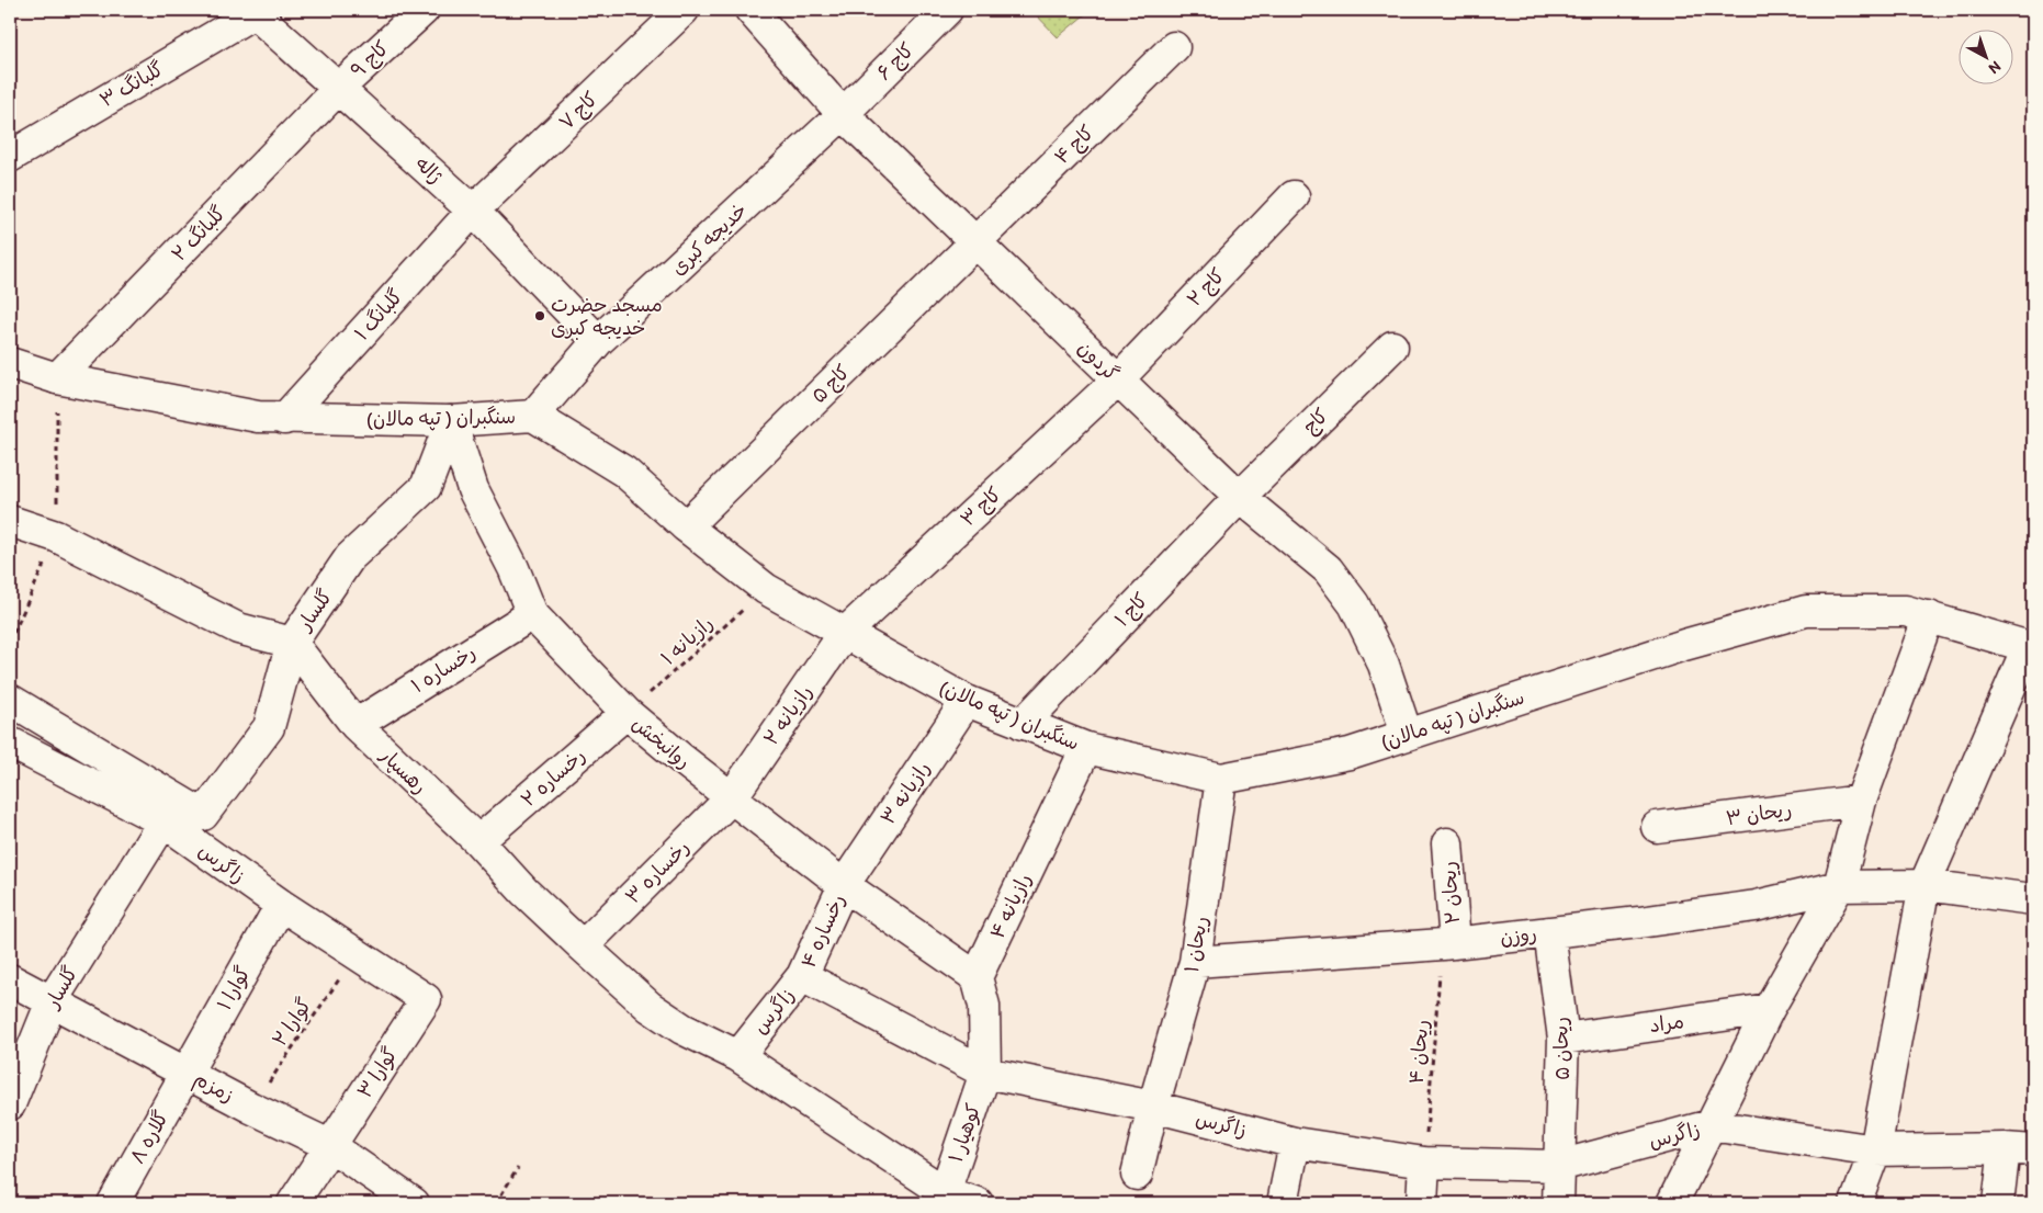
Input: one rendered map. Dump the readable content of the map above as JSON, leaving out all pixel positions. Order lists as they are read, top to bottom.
{
  "streets": {
    "street": [
      "کاج ۹",
      "کاج ۶",
      "گلبانگ ۳",
      "کاج ۷",
      "کاج ۴",
      "ژاله",
      "گلبانگ ۲",
      "خدیجه کبری",
      "کاج ۲",
      "گلبانگ ۱",
      "گردون",
      "کاج ۵",
      "سنگبران ( تپه مالان)",
      "کاج",
      "کاج ۳",
      "گلسار",
      "کاج ۱",
      "رخساره ۱",
      "رازیانه ۲",
      "روانبخش",
      "رهسپار",
      "رخساره ۲",
      "رازیانه ۳",
      "ریحان ۳",
      "زاگرس",
      "رخساره ۳",
      "ریحان ۲",
      "رازیانه ۴",
      "رخساره ۴",
      "روزن",
      "ریحان ۱",
      "گوارا ۱",
      "مراد",
      "ریحان ۵",
      "گوارا ۳",
      "زمزم",
      "کوهیار ۱",
      "گلاره ۸"
    ],
    "path": ["رازیانه ۱", "گوارا ۲", "ریحان ۴"]
  },
  "crossings": [
    ["کاج ۹", "ژاله"],
    ["کاج ۹", "گلبانگ ۲"],
    ["کاج ۶", "خدیجه کبری"],
    ["کاج ۶", "گردون"],
    ["گلبانگ ۳", "ژاله"],
    ["کاج ۷", "ژاله"],
    ["کاج ۷", "گلبانگ ۱"],
    ["کاج ۴", "گردون"],
    ["کاج ۴", "کاج ۵"],
    ["ژاله", "گلبانگ ۲"],
    ["ژاله", "خدیجه کبری"],
    ["ژاله", "گلبانگ ۱"],
    ["گلبانگ ۲", "سنگبران ( تپه مالان)"],
    ["خدیجه کبری", "گردون"],
    ["خدیجه کبری", "سنگبران ( تپه مالان)"],
    ["کاج ۲", "گردون"],
    ["کاج ۲", "کاج ۳"],
    ["گلبانگ ۱", "سنگبران ( تپه مالان)"],
    ["گردون", "کاج ۵"],
    ["گردون", "سنگبران ( تپه مالان)"],
    ["گردون", "کاج"],
    ["گردون", "کاج ۳"],
    ["گردون", "کاج ۱"],
    ["کاج ۵", "سنگبران ( تپه مالان)"],
    ["سنگبران ( تپه مالان)", "کاج ۳"],
    ["سنگبران ( تپه مالان)", "گلسار"],
    ["سنگبران ( تپه مالان)", "کاج ۱"],
    ["سنگبران ( تپه مالان)", "رازیانه ۱"],
    ["سنگبران ( تپه مالان)", "رازیانه ۲"],
    ["سنگبران ( تپه مالان)", "روانبخش"],
    ["سنگبران ( تپه مالان)", "رازیانه ۳"],
    ["سنگبران ( تپه مالان)", "رازیانه ۴"],
    ["سنگبران ( تپه مالان)", "ریحان ۱"],
    ["کاج", "کاج ۱"],
    ["کاج ۳", "رازیانه ۲"],
    ["گلسار", "روانبخش"],
    ["گلسار", "رهسپار"],
    ["گلسار", "زاگرس"],
    ["گلسار", "زمزم"],
    ["رازیانه ۱", "روانبخش"],
    ["رازیانه ۱", "رخساره ۲"],
    ["رخساره ۱", "روانبخش"],
    ["رخساره ۱", "رهسپار"],
    ["رازیانه ۲", "روانبخش"],
    ["رازیانه ۲", "رخساره ۳"],
    ["روانبخش", "رخساره ۲"],
    ["روانبخش", "رازیانه ۳"],
    ["روانبخش", "رخساره ۳"],
    ["روانبخش", "رازیانه ۴"],
    ["روانبخش", "رخساره ۴"],
    ["رهسپار", "رخساره ۲"],
    ["رهسپار", "رخساره ۳"],
    ["رازیانه ۳", "رخساره ۴"],
    ["زاگرس", "رخساره ۴"],
    ["زاگرس", "ریحان ۱"],
    ["زاگرس", "گوارا ۱"],
    ["زاگرس", "گوارا ۲"],
    ["زاگرس", "ریحان ۵"],
    ["زاگرس", "ریحان ۴"],
    ["زاگرس", "گوارا ۳"],
    ["زاگرس", "کوهیار ۱"],
    ["ریحان ۲", "روزن"],
    ["ریحان ۲", "ریحان ۴"],
    ["روزن", "ریحان ۱"],
    ["روزن", "ریحان ۵"],
    ["روزن", "ریحان ۴"],
    ["گوارا ۱", "زمزم"],
    ["گوارا ۱", "گلاره ۸"],
    ["گوارا ۲", "زمزم"],
    ["مراد", "ریحان ۵"],
    ["گوارا ۳", "زمزم"],
    ["زمزم", "گلاره ۸"]
  ],
  "places": ["مسجد حضرت خدیجه کبری"],
  "north": "bottom right"
}
